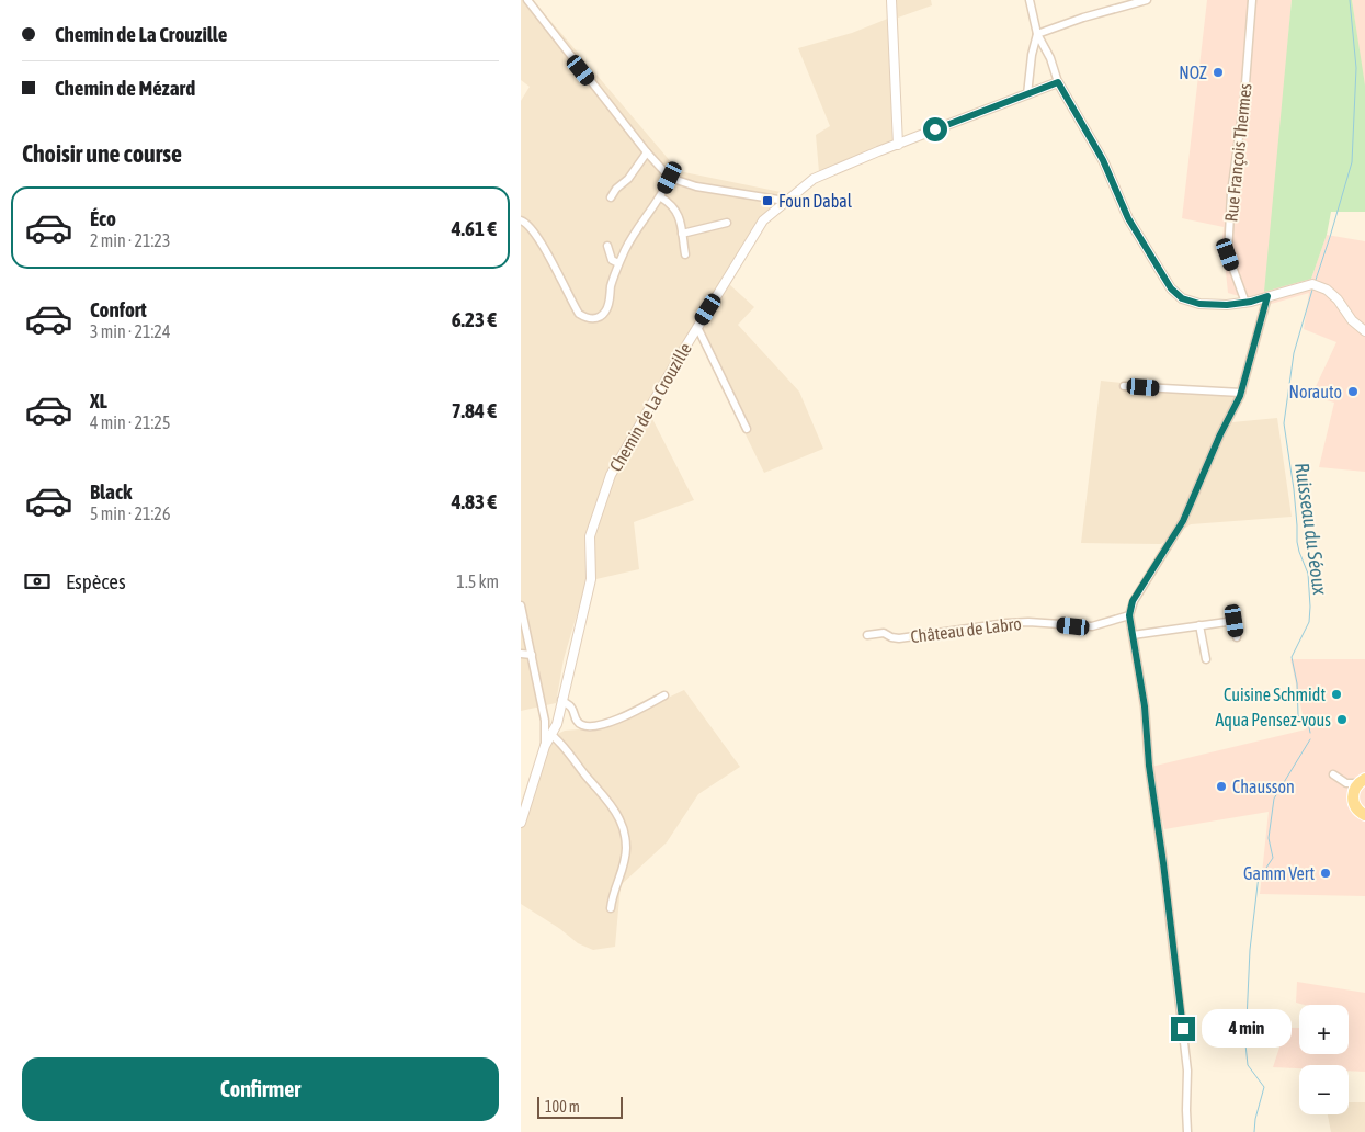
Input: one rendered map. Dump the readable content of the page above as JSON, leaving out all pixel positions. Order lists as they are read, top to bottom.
{
  "streets": {
    "street": ["Rue François Thermes", "Chemin de La Crouzille", "Château de Labro"]
  },
  "water": ["Ruisseau du Séoux"],
  "places": {
    "other": [
      "NOZ",
      "Norauto",
      "Cuisine Schmidt",
      "Aqua Pensez-vous",
      "Chausson",
      "Gamm Vert"
    ],
    "transit": ["Foun Dabal"]
  },
  "scale_bar": "100 m",
  "page": {
    "banner": ["Chemin de La Crouzille", "Chemin de Mézard"],
    "heading": "Choisir une course",
    "list": [
      {
        "name": "Éco",
        "note": "2 min · 21:23",
        "value": "4.61 €"
      },
      {
        "name": "Confort",
        "note": "3 min · 21:24",
        "value": "6.23 €"
      },
      {
        "name": "XL",
        "note": "4 min · 21:25",
        "value": "7.84 €"
      },
      {
        "name": "Black",
        "note": "5 min · 21:26",
        "value": "4.83 €"
      }
    ],
    "pay": ["Espèces", "1.5 km"],
    "map_buttons": ["+", "−"],
    "bubble": "4 min",
    "buttons": "Confirmer",
    "scale": "100 m"
  }
}
